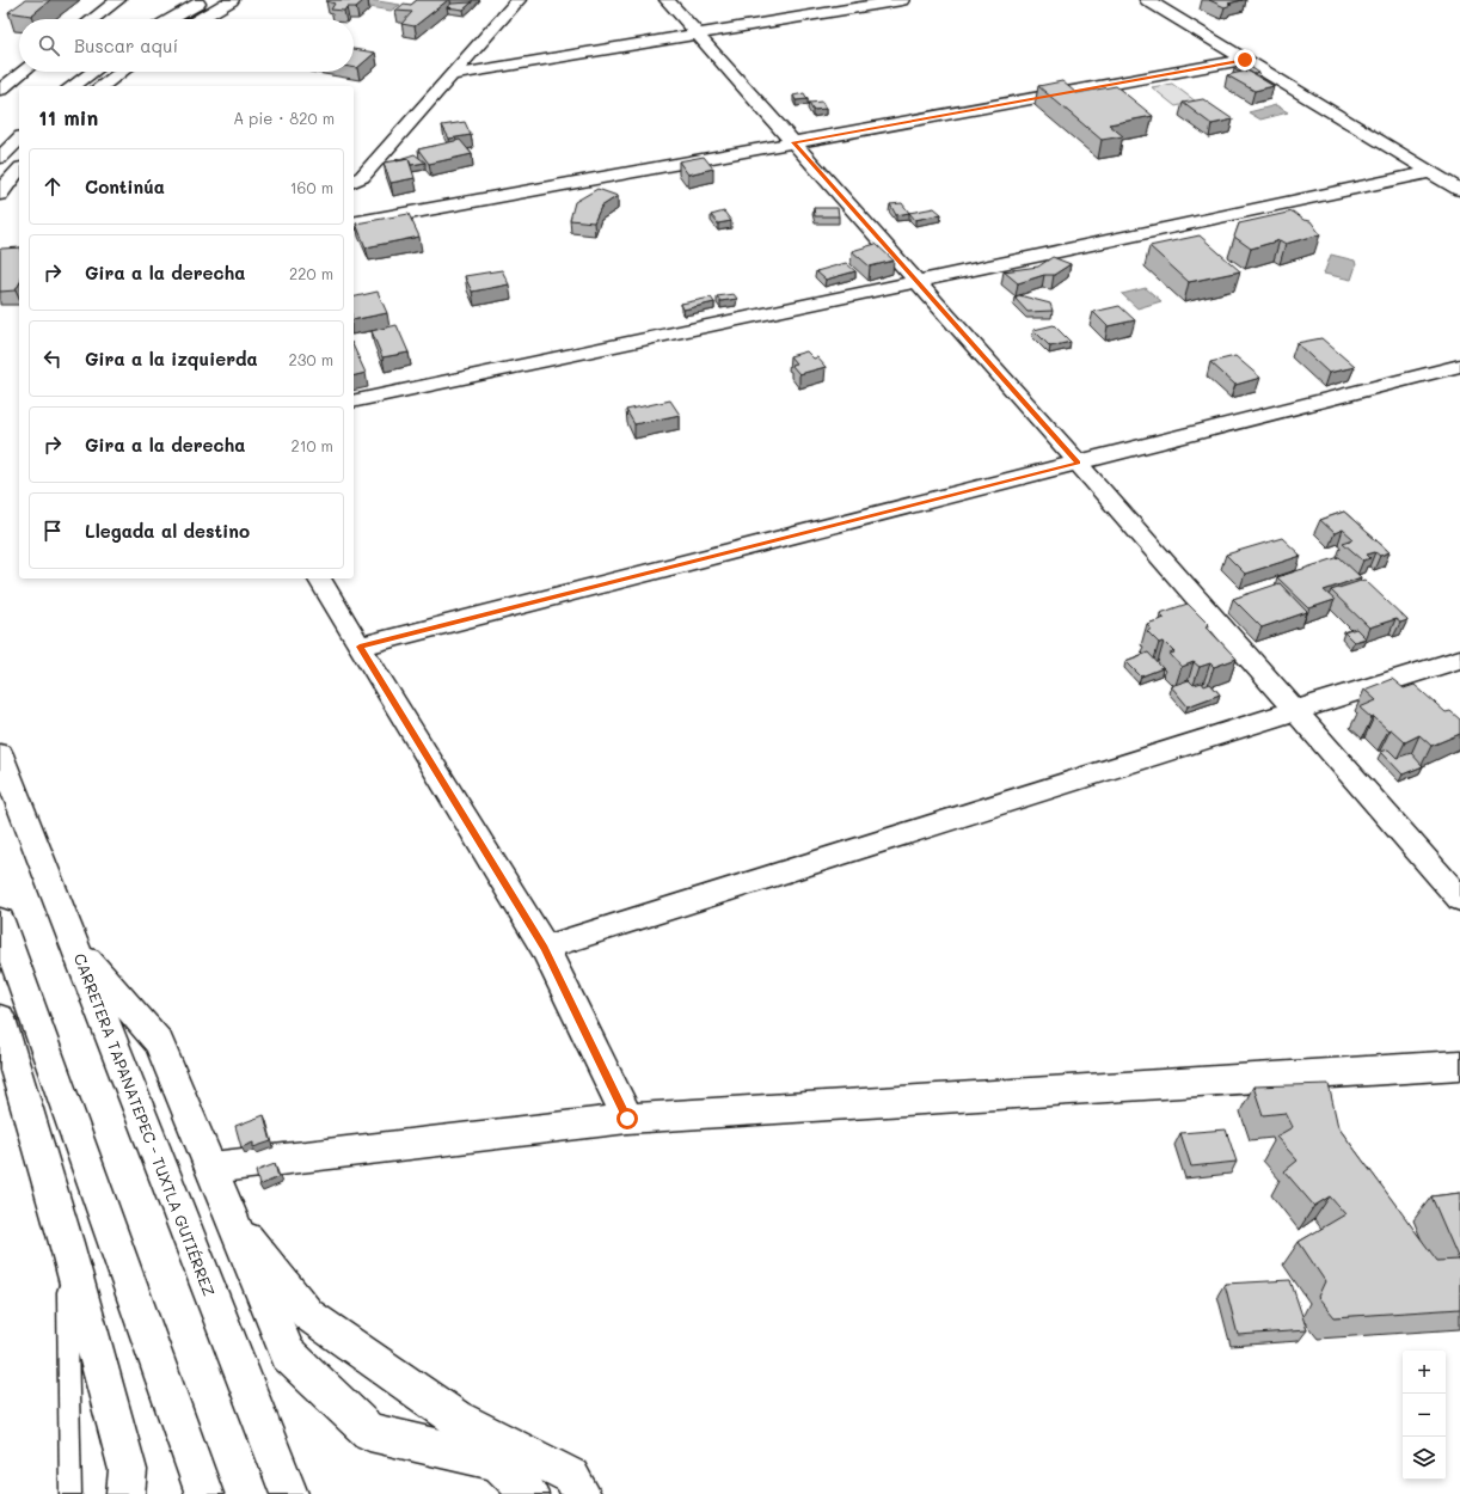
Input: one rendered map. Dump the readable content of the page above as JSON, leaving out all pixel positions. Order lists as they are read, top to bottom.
{
  "streets": {
    "main road": ["CARRETERA TAPANATEPEC - TUXTLA GUTIÉRREZ"]
  },
  "page": {
    "search": "Buscar aquí",
    "heading": ["11 min", "A pie · 820 m"],
    "list": [
      ["Continúa", "160 m"],
      ["Gira a la derecha", "220 m"],
      ["Gira a la izquierda", "230 m"],
      ["Gira a la derecha", "210 m"],
      "Llegada al destino"
    ],
    "map_buttons": ["+", "−"]
  }
}
